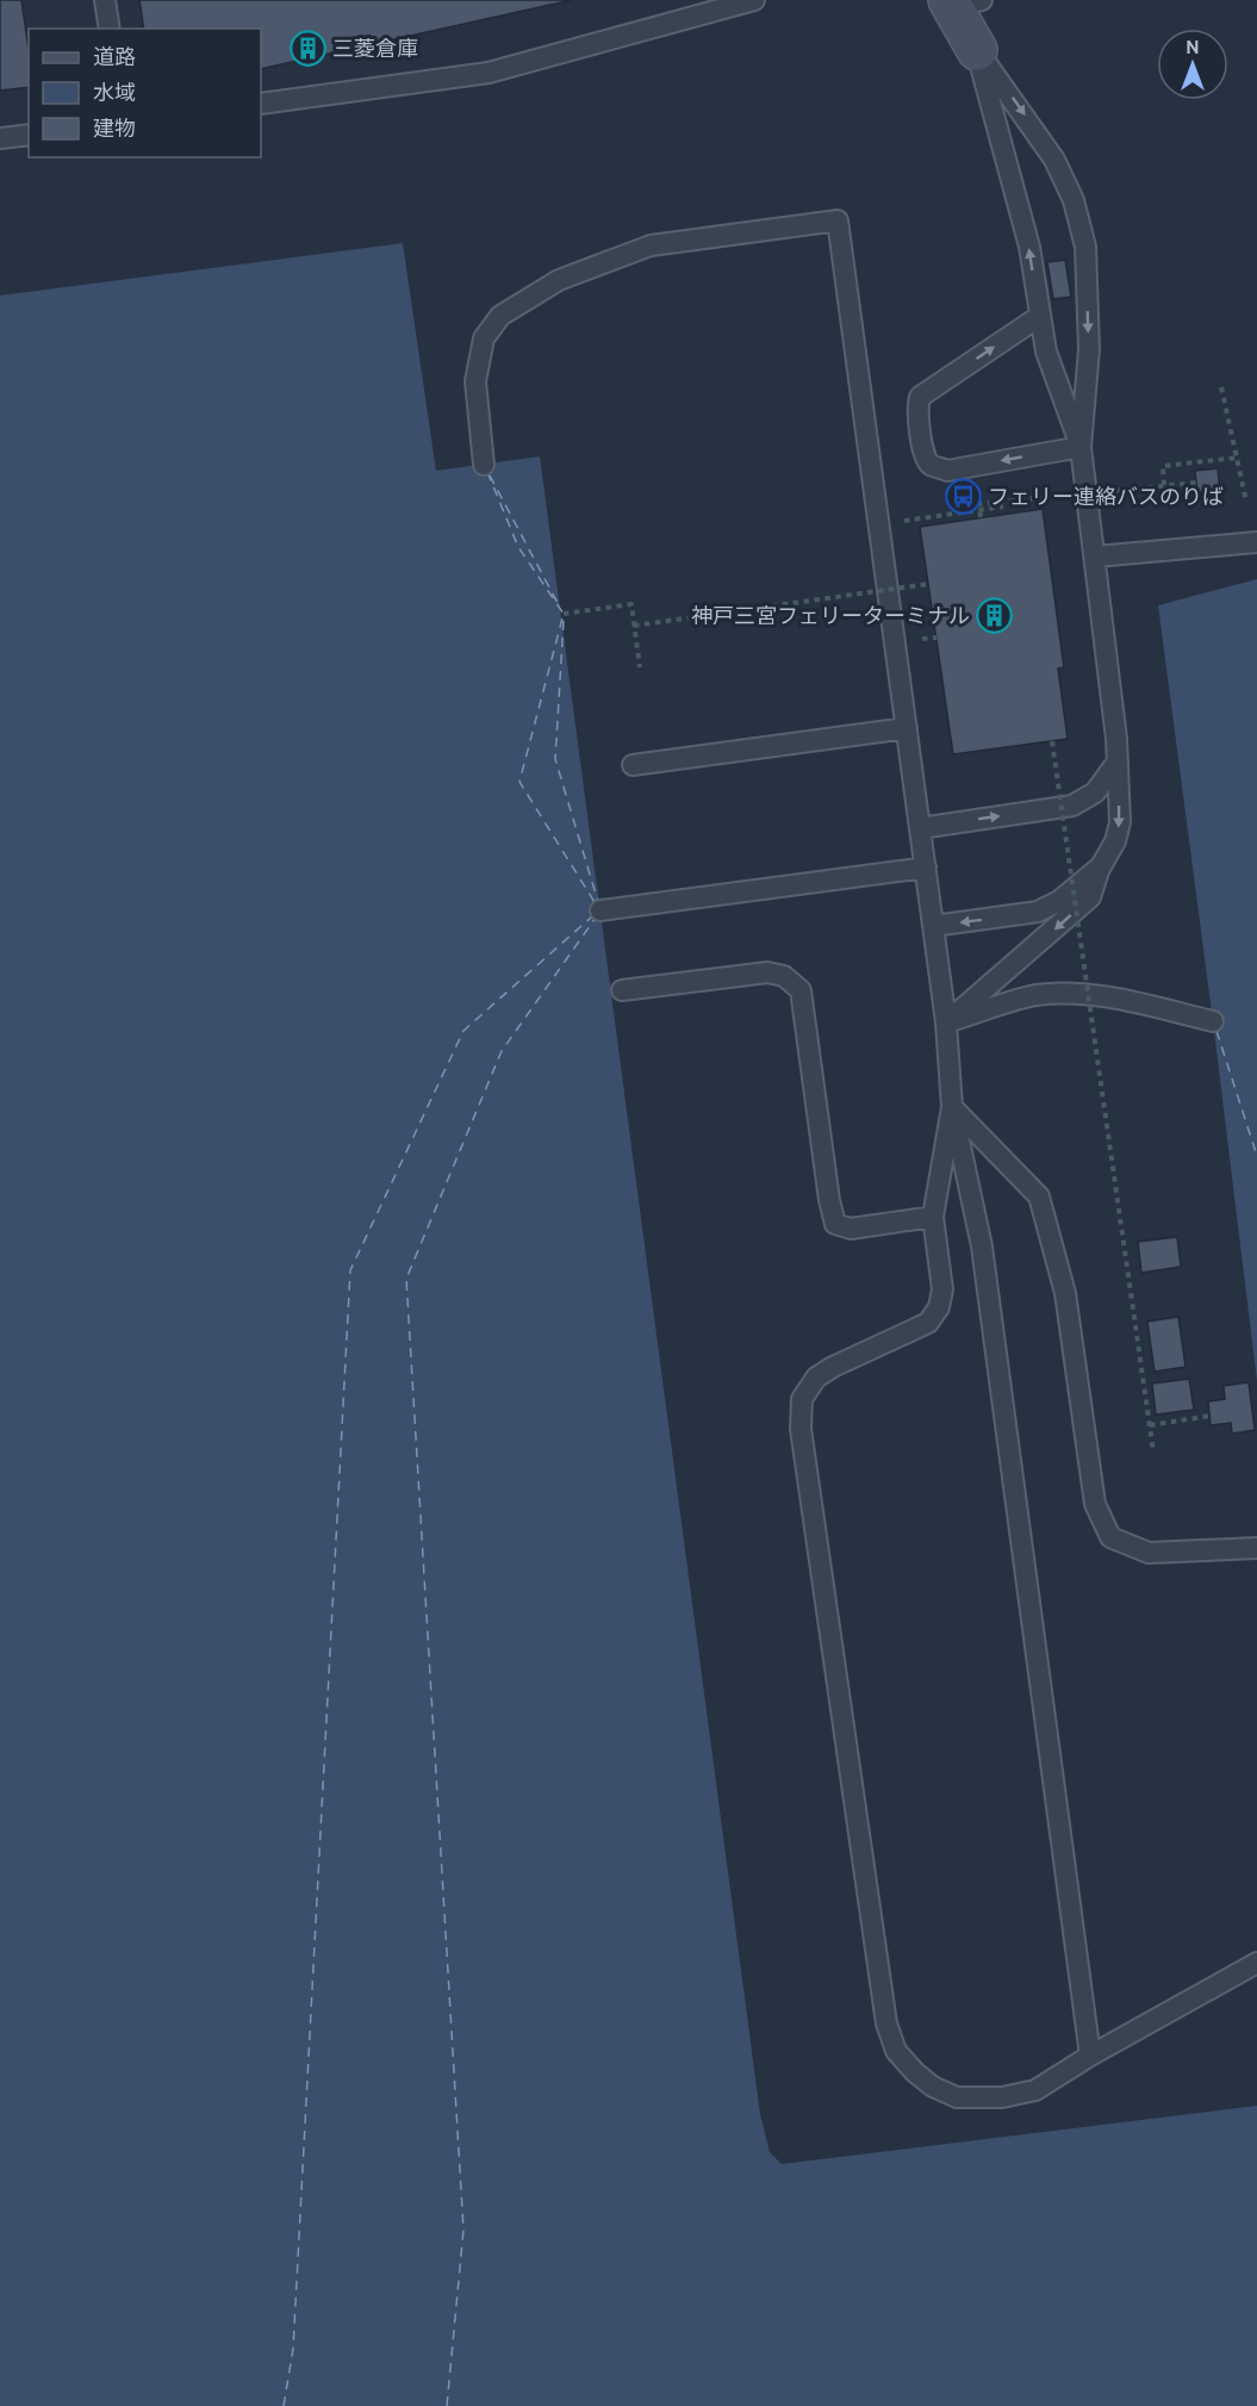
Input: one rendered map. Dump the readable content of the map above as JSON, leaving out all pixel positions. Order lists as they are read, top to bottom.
{
  "places": {
    "building": ["三菱倉庫", "神戸三宮フェリーターミナル"],
    "bus stop": ["フェリー連絡バスのりば"]
  },
  "legend": ["道路", "水域", "建物"],
  "north": "top"
}
